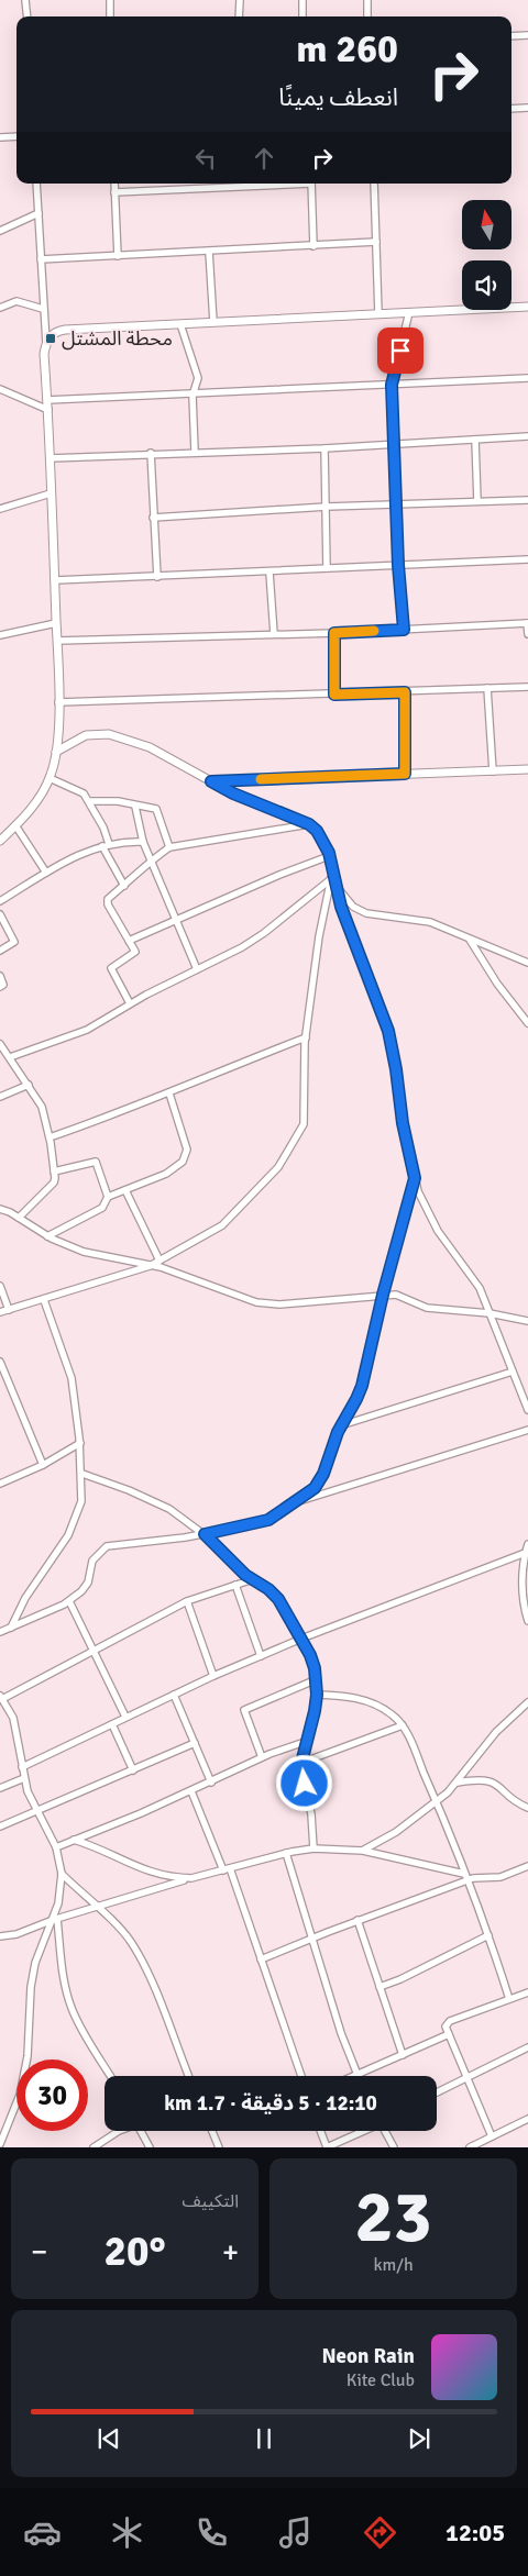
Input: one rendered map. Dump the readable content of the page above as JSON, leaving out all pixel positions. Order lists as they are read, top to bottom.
{
  "places": {
    "transit": ["محطة المشتل"]
  },
  "north": "top",
  "page": {
    "turn": ["260 m", "انعطف يمينًا"],
    "limit": "30",
    "trip": "12:10 · 5 دقيقة · 1.7 km",
    "tile": [
      ["23", "km/h"],
      "التكييف"
    ],
    "heat": ["−", "20°", "+"],
    "song": ["Neon Rain", "Kite Club"],
    "tabs": "12:05"
  }
}
